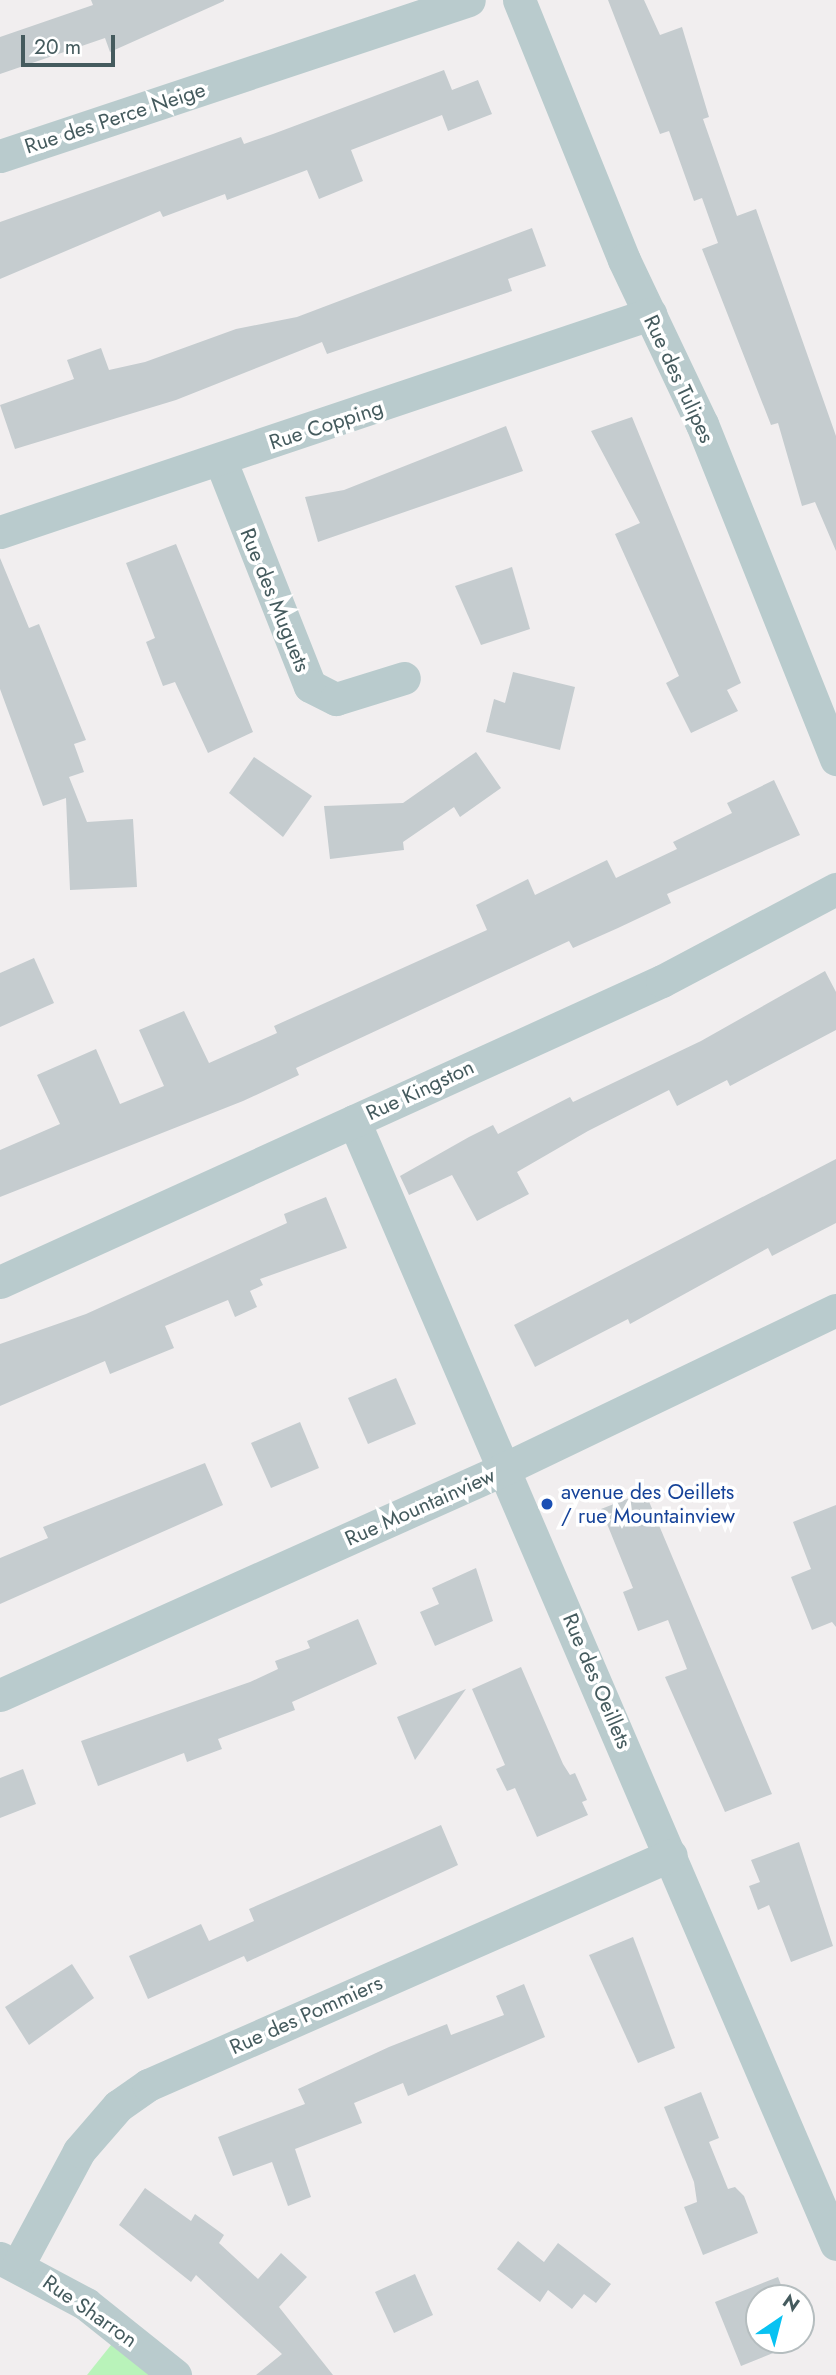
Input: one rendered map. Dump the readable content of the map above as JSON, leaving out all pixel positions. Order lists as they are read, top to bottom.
{
  "streets": {
    "street": [
      "Rue des Perce Neige",
      "Rue des Tulipes",
      "Rue Copping",
      "Rue des Muguets",
      "Rue Kingston",
      "Rue Mountainview",
      "Rue des Oeillets",
      "Rue des Pommiers",
      "Rue Sharron"
    ]
  },
  "crossings": [
    ["Rue des Tulipes", "Rue Copping"],
    ["Rue Copping", "Rue des Muguets"],
    ["Rue Kingston", "Rue des Oeillets"],
    ["Rue Mountainview", "Rue des Oeillets"],
    ["Rue des Oeillets", "Rue des Pommiers"],
    ["Rue des Pommiers", "Rue Sharron"]
  ],
  "places": ["avenue des Oeillets / rue Mountainview"],
  "scale_bar": "20 m",
  "north": "top right"
}
